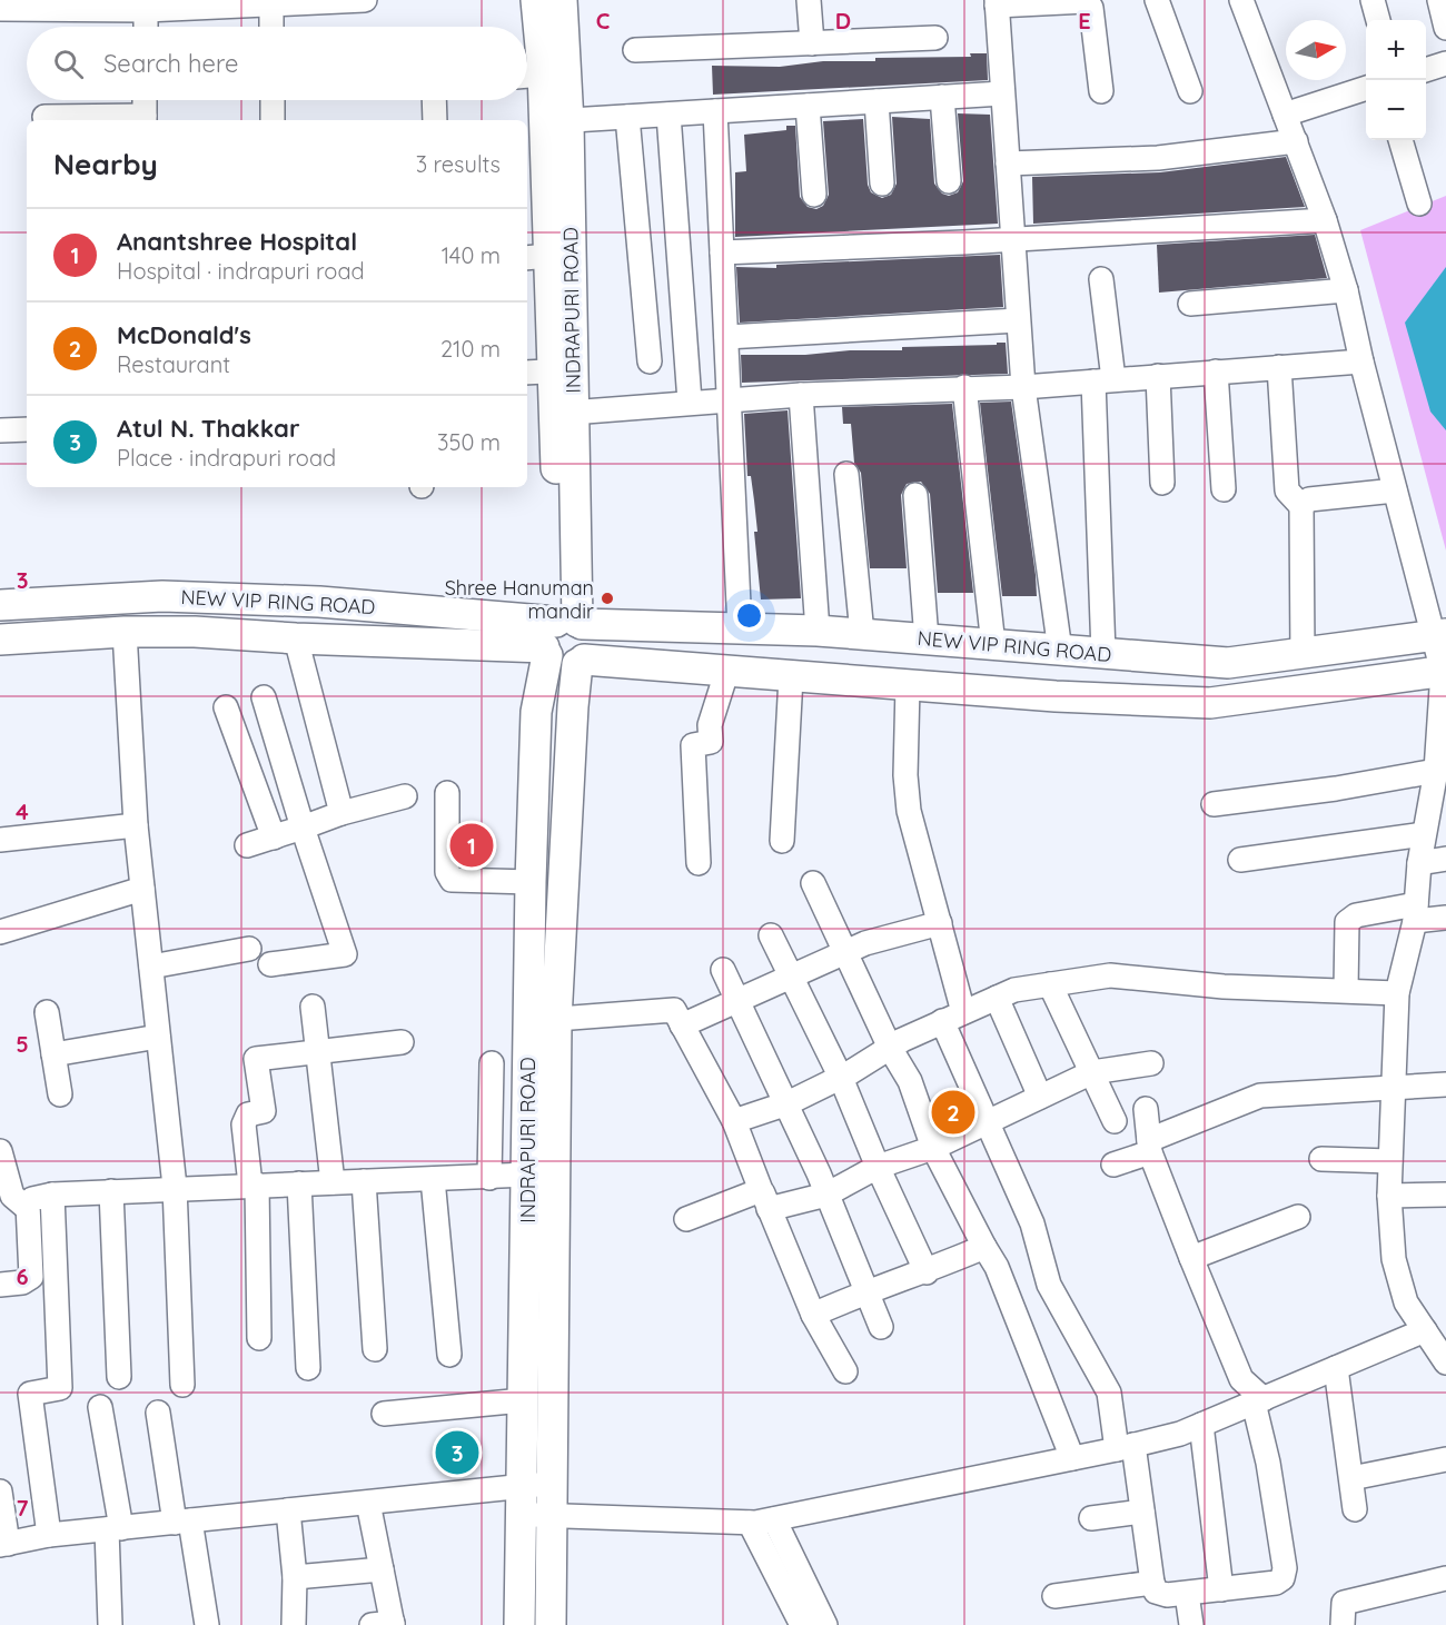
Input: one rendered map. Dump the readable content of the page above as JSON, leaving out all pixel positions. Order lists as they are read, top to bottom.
{
  "streets": {
    "main road": ["INDRAPURI ROAD", "NEW VIP RING ROAD"]
  },
  "crossings": [
    ["INDRAPURI ROAD", "NEW VIP RING ROAD"]
  ],
  "places": ["Shree Hanuman mandir"],
  "north": "right",
  "page": {
    "map_buttons": ["+", "−"],
    "search": "Search here",
    "heading": ["Nearby", "3 results"],
    "list": [
      {
        "mark": "1",
        "name": "Anantshree Hospital",
        "note": "Hospital · indrapuri road",
        "value": "140 m"
      },
      {
        "mark": "2",
        "name": "McDonald's",
        "note": "Restaurant",
        "value": "210 m"
      },
      {
        "mark": "3",
        "name": "Atul N. Thakkar",
        "note": "Place · indrapuri road",
        "value": "350 m"
      }
    ],
    "pins": ["1", "2", "3"]
  },
  "grid": {
    "columns": ["C", "D", "E"],
    "rows": [
      "3",
      "4",
      "5",
      "6",
      "7"
    ]
  }
}
